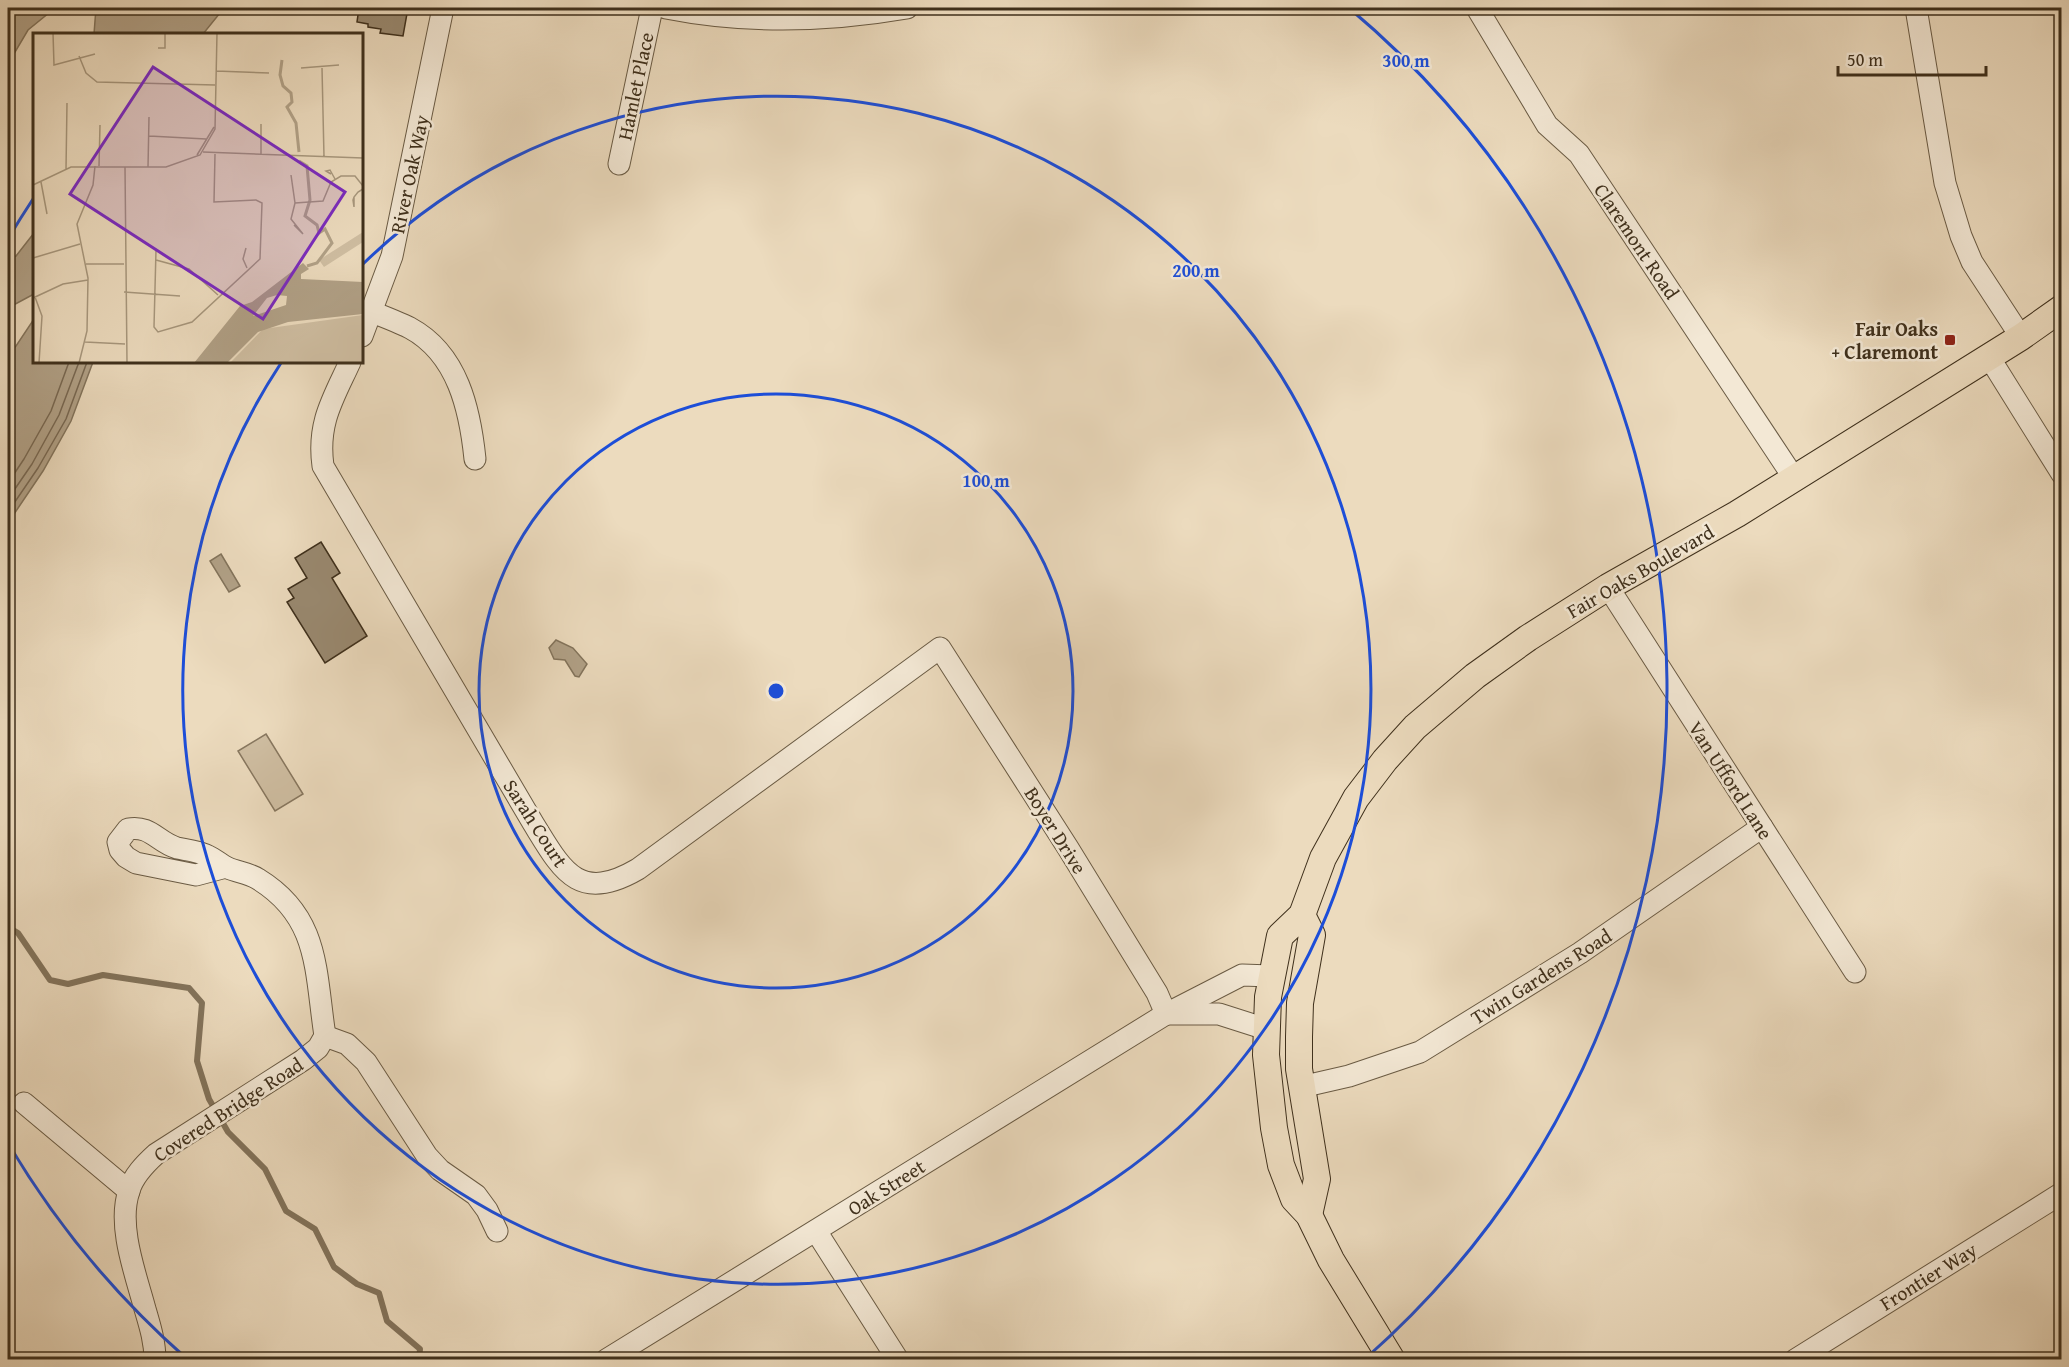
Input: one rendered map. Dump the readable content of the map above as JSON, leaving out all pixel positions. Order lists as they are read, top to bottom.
{
  "streets": {
    "main road": ["Fair Oaks Boulevard"],
    "street": [
      "Hamlet Place",
      "River Oak Way",
      "Claremont Road",
      "Van Ufford Lane",
      "Sarah Court",
      "Boyer Drive",
      "Twin Gardens Road",
      "Covered Bridge Road",
      "Oak Street",
      "Frontier Way"
    ]
  },
  "crossings": [
    ["Claremont Road", "Fair Oaks Boulevard"],
    ["Fair Oaks Boulevard", "Van Ufford Lane"],
    ["Van Ufford Lane", "Twin Gardens Road"],
    ["Sarah Court", "Boyer Drive"],
    ["Boyer Drive", "Oak Street"]
  ],
  "places": {
    "transit": ["Fair Oaks + Claremont"]
  },
  "scale_bar": "50 m",
  "rings": ["300 m", "200 m", "100 m"]
}
